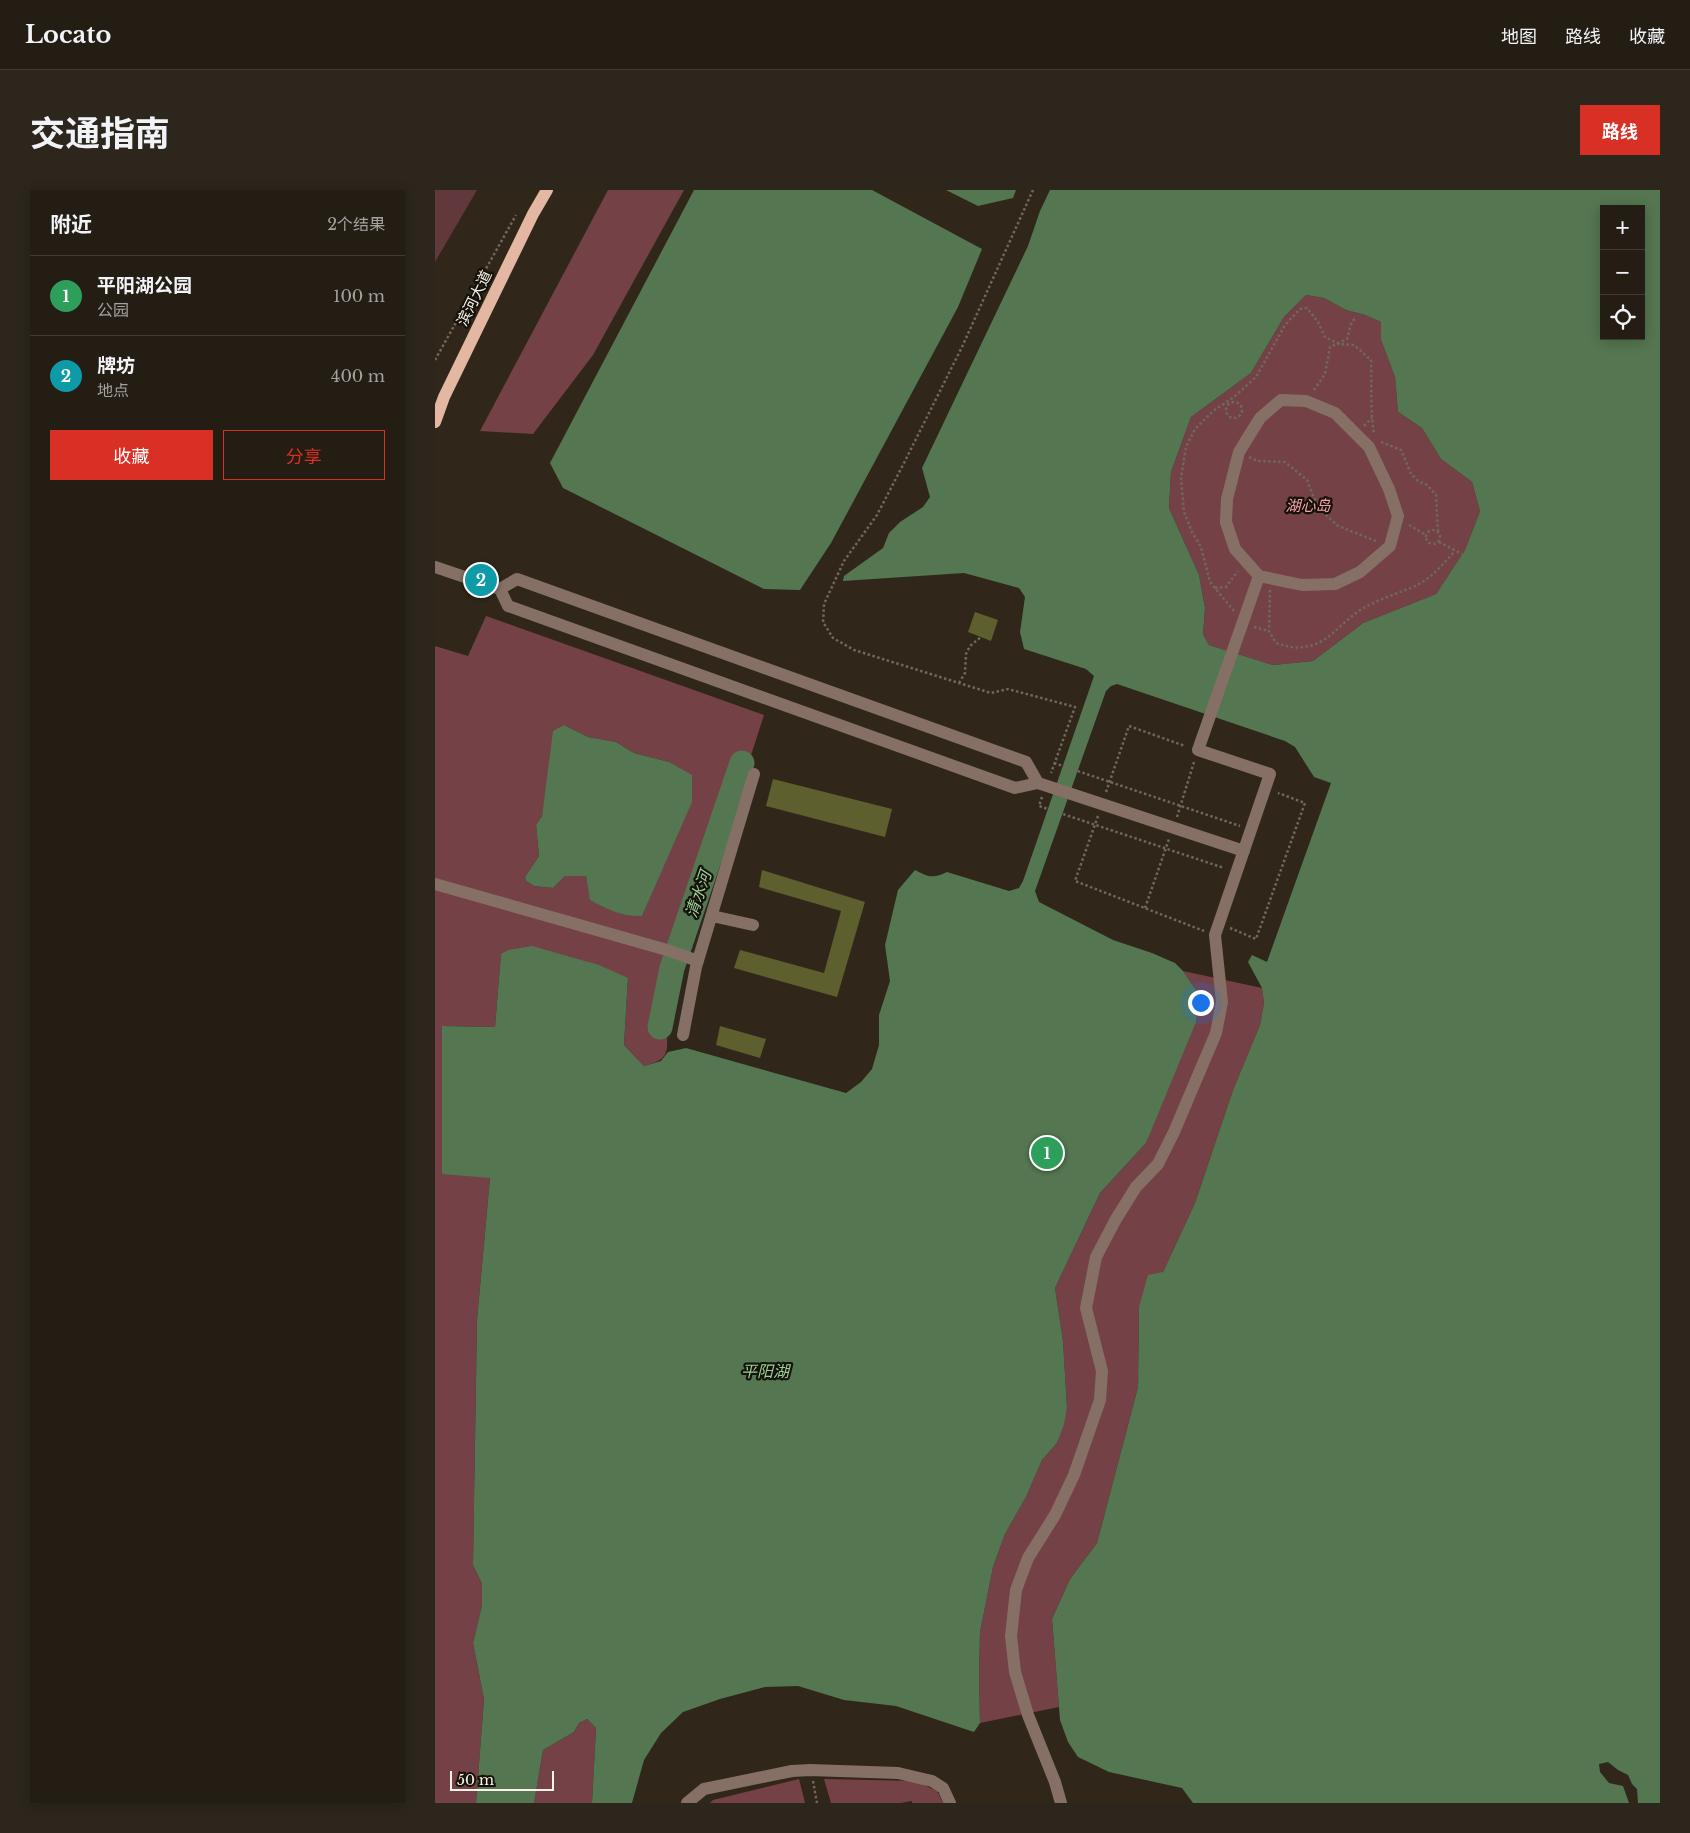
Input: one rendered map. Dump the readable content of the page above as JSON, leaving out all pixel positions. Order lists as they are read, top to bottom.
{
  "streets": {
    "main road": ["滨河大道"]
  },
  "water": ["清水河", "平阳湖"],
  "parks": ["湖心岛"],
  "scale_bar": "50 m",
  "page": {
    "header": "Locato",
    "nav": ["地图", "路线", "收藏"],
    "title": "交通指南",
    "buttons": [
      "路线",
      ["收藏", "分享"]
    ],
    "heading": ["附近", "2个结果"],
    "map_buttons": ["+", "−"],
    "list": [
      {
        "mark": "1",
        "name": "平阳湖公园",
        "note": "公园",
        "value": "100 m"
      },
      {
        "mark": "2",
        "name": "牌坊",
        "note": "地点",
        "value": "400 m"
      }
    ],
    "pins": ["2", "1"],
    "scale": "50 m"
  }
}
